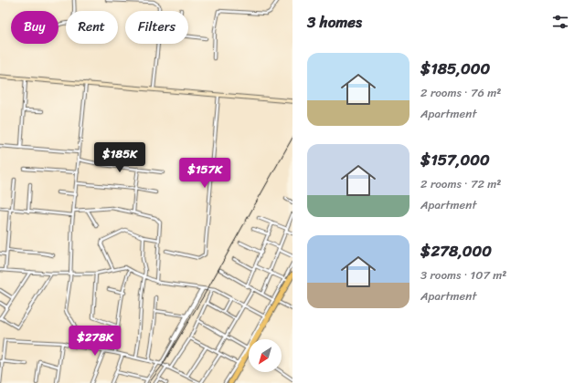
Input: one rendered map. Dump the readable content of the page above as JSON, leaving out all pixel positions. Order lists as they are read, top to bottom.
{
  "north": "bottom left",
  "page": {
    "heading": "3 homes",
    "chip": ["Buy", "Rent", "Filters"],
    "list": [
      {
        "name": "$185,000",
        "note": "2 rooms · 76 m² · Apartment"
      },
      {
        "name": "$157,000",
        "note": "2 rooms · 72 m² · Apartment"
      },
      {
        "name": "$278,000",
        "note": "3 rooms · 107 m² · Apartment"
      }
    ],
    "price": ["$185K", "$157K", "$278K"]
  }
}
